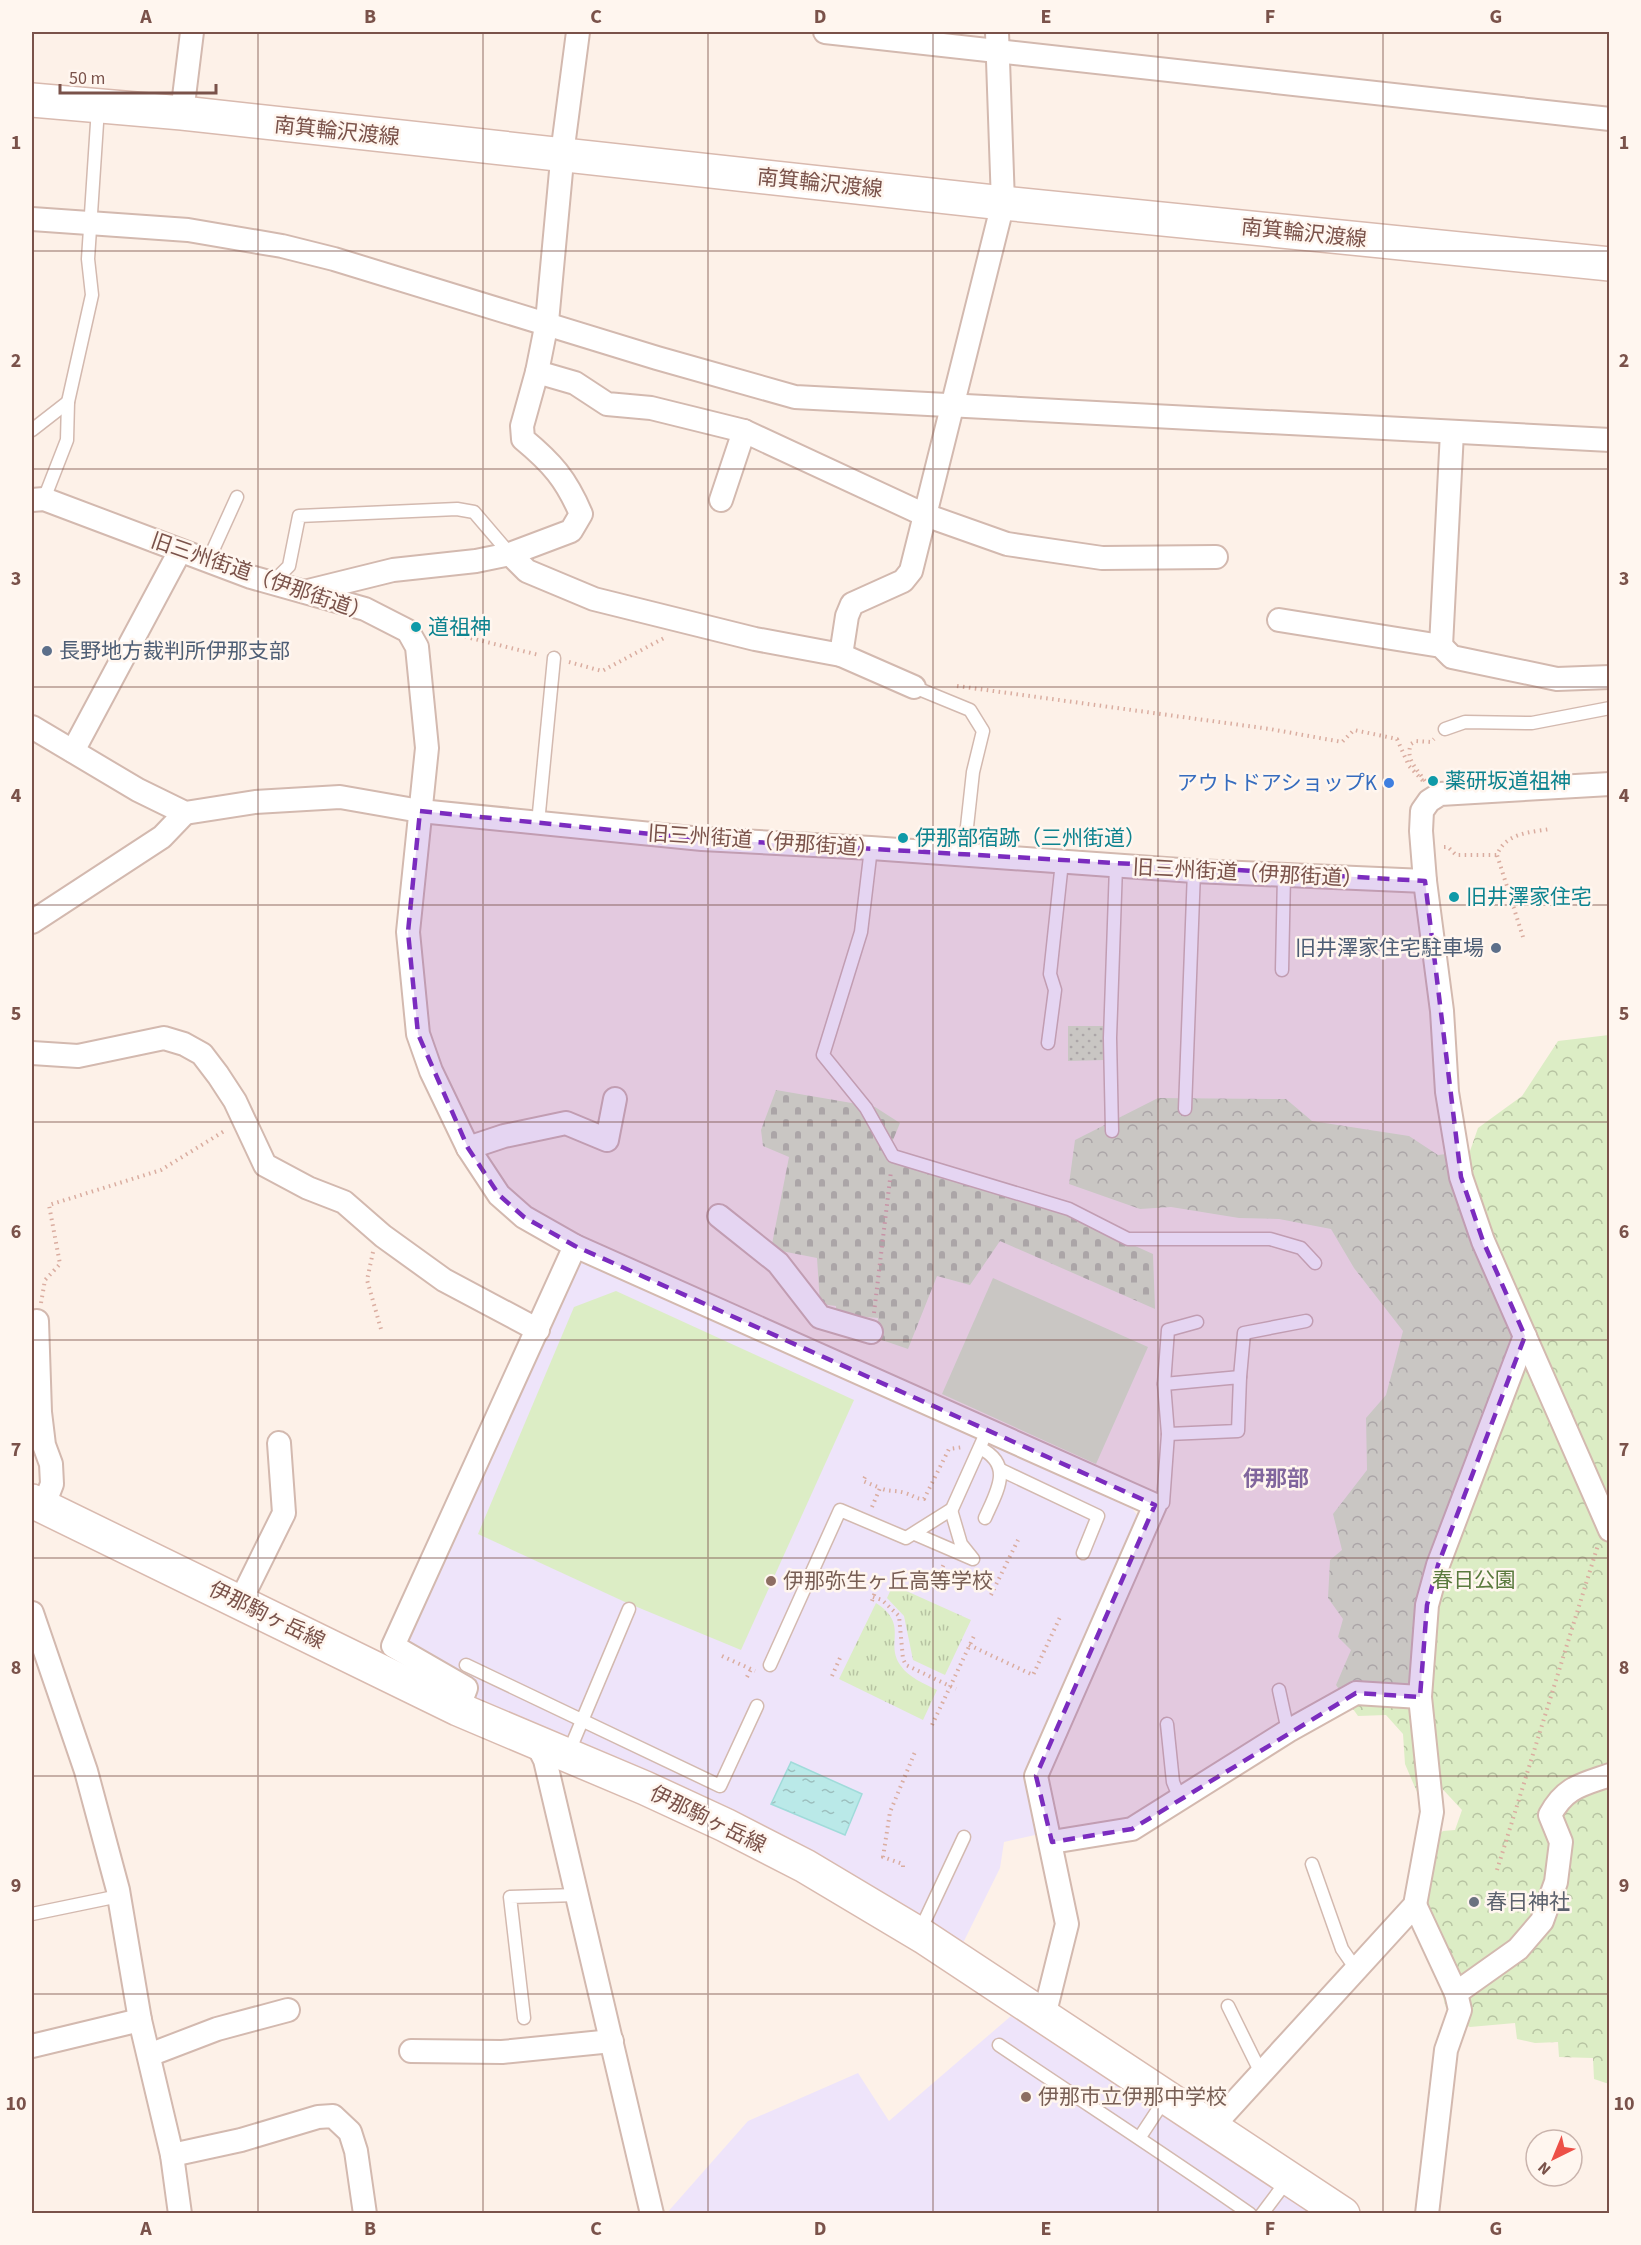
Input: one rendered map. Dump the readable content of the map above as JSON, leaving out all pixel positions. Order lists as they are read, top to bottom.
{
  "streets": {
    "main road": ["南箕輪沢渡線", "伊那駒ヶ岳線"],
    "street": ["旧三州街道（伊那街道）"]
  },
  "districts": ["伊那部"],
  "parks": ["春日公園"],
  "places": [
    "道祖神",
    "長野地方裁判所伊那支部",
    "薬研坂道祖神",
    "アウトドアショップK",
    "伊那部宿跡（三州街道）",
    "旧井澤家住宅",
    "旧井澤家住宅駐車場",
    "伊那弥生ヶ丘高等学校",
    "春日神社",
    "伊那市立伊那中学校"
  ],
  "scale_bar": "50 m",
  "north": "bottom left",
  "grid": {
    "columns": [
      "A",
      "B",
      "C",
      "D",
      "E",
      "F",
      "G"
    ],
    "rows": [
      "1",
      "2",
      "3",
      "4",
      "5",
      "6",
      "7",
      "8",
      "9",
      "10"
    ]
  }
}
